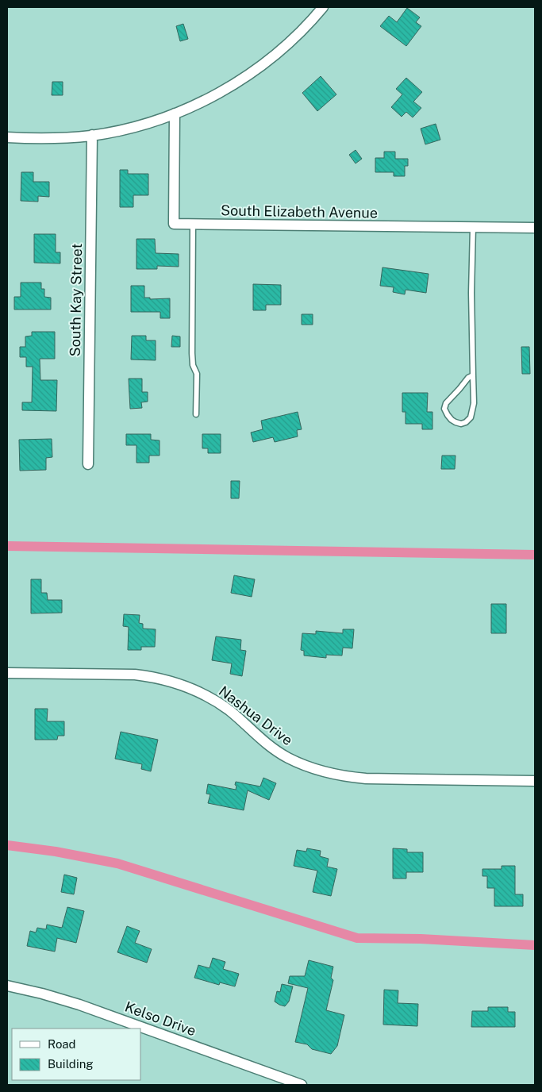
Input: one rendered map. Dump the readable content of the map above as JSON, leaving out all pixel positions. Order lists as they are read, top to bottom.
{
  "streets": {
    "street": [
      "South Elizabeth Avenue",
      "South Kay Street",
      "Nashua Drive",
      "Kelso Drive"
    ]
  },
  "legend": ["Road", "Building"]
}
